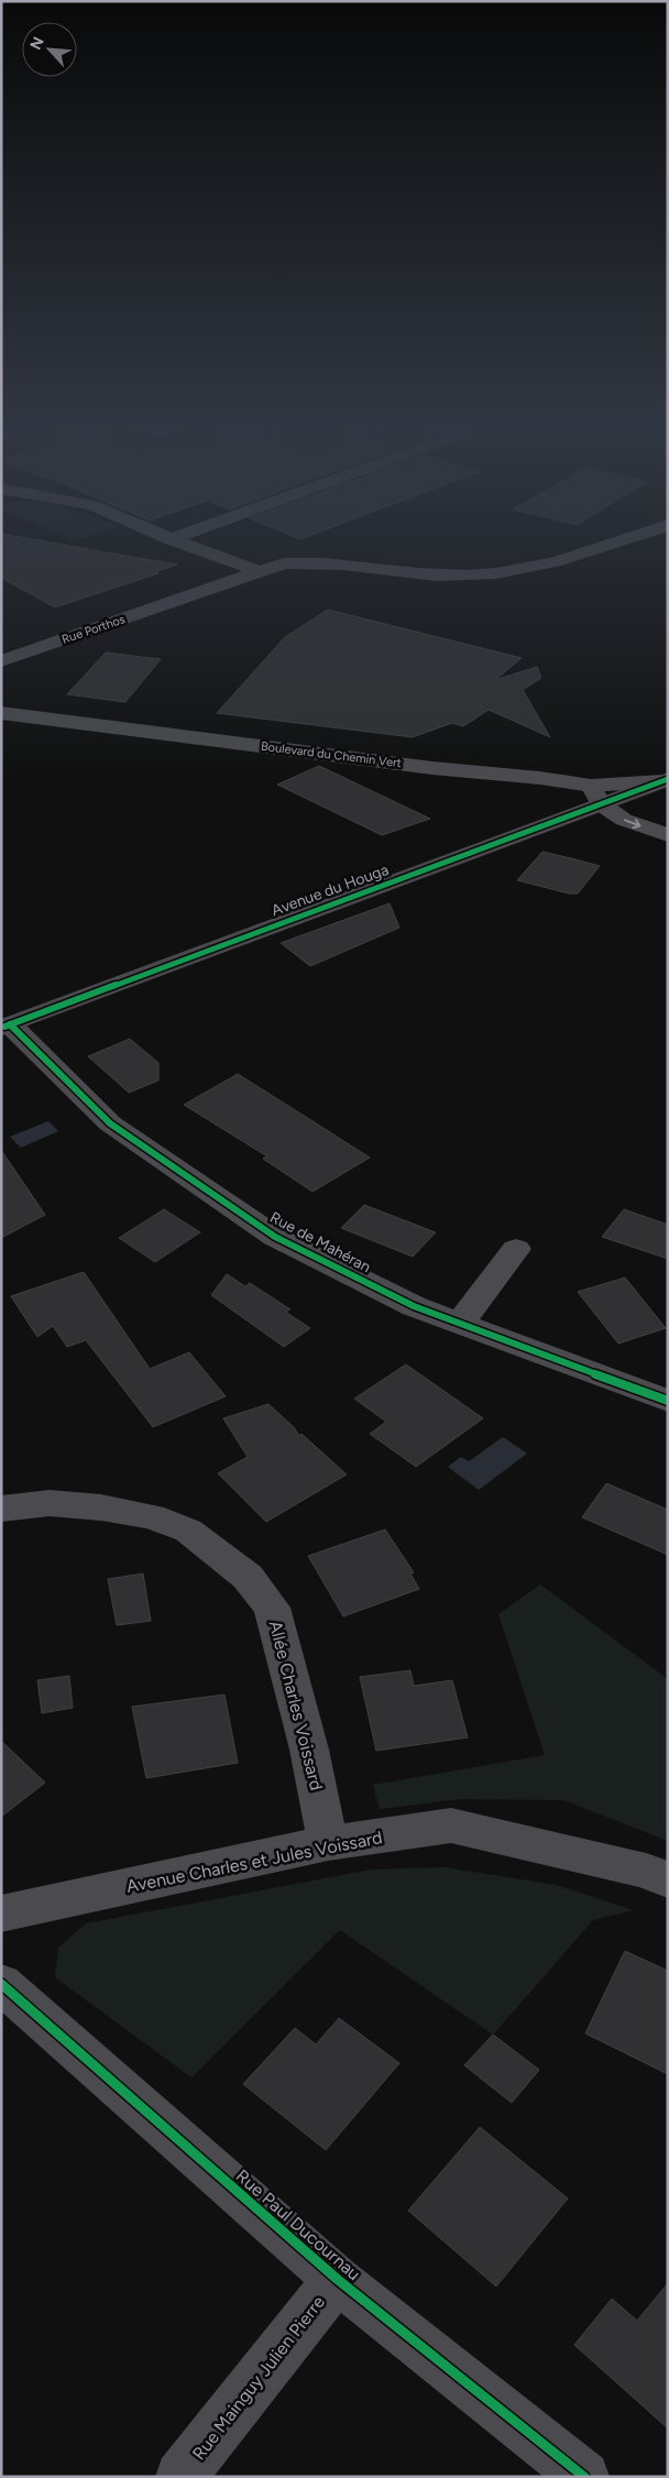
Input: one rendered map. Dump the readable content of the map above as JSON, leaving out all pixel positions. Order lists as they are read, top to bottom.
{
  "streets": {
    "main road": ["Avenue du Houga"],
    "street": [
      "Rue Porthos",
      "Boulevard du Chemin Vert",
      "Rue de Mahéran",
      "Allée Charles Voissard",
      "Avenue Charles et Jules Voissard",
      "Rue Paul Ducournau",
      "Rue Mainguy Julien Pierre"
    ]
  },
  "crossings": [
    ["Boulevard du Chemin Vert", "Avenue du Houga"],
    ["Avenue du Houga", "Rue de Mahéran"],
    ["Allée Charles Voissard", "Avenue Charles et Jules Voissard"],
    ["Rue Paul Ducournau", "Rue Mainguy Julien Pierre"]
  ],
  "north": "top left"
}
